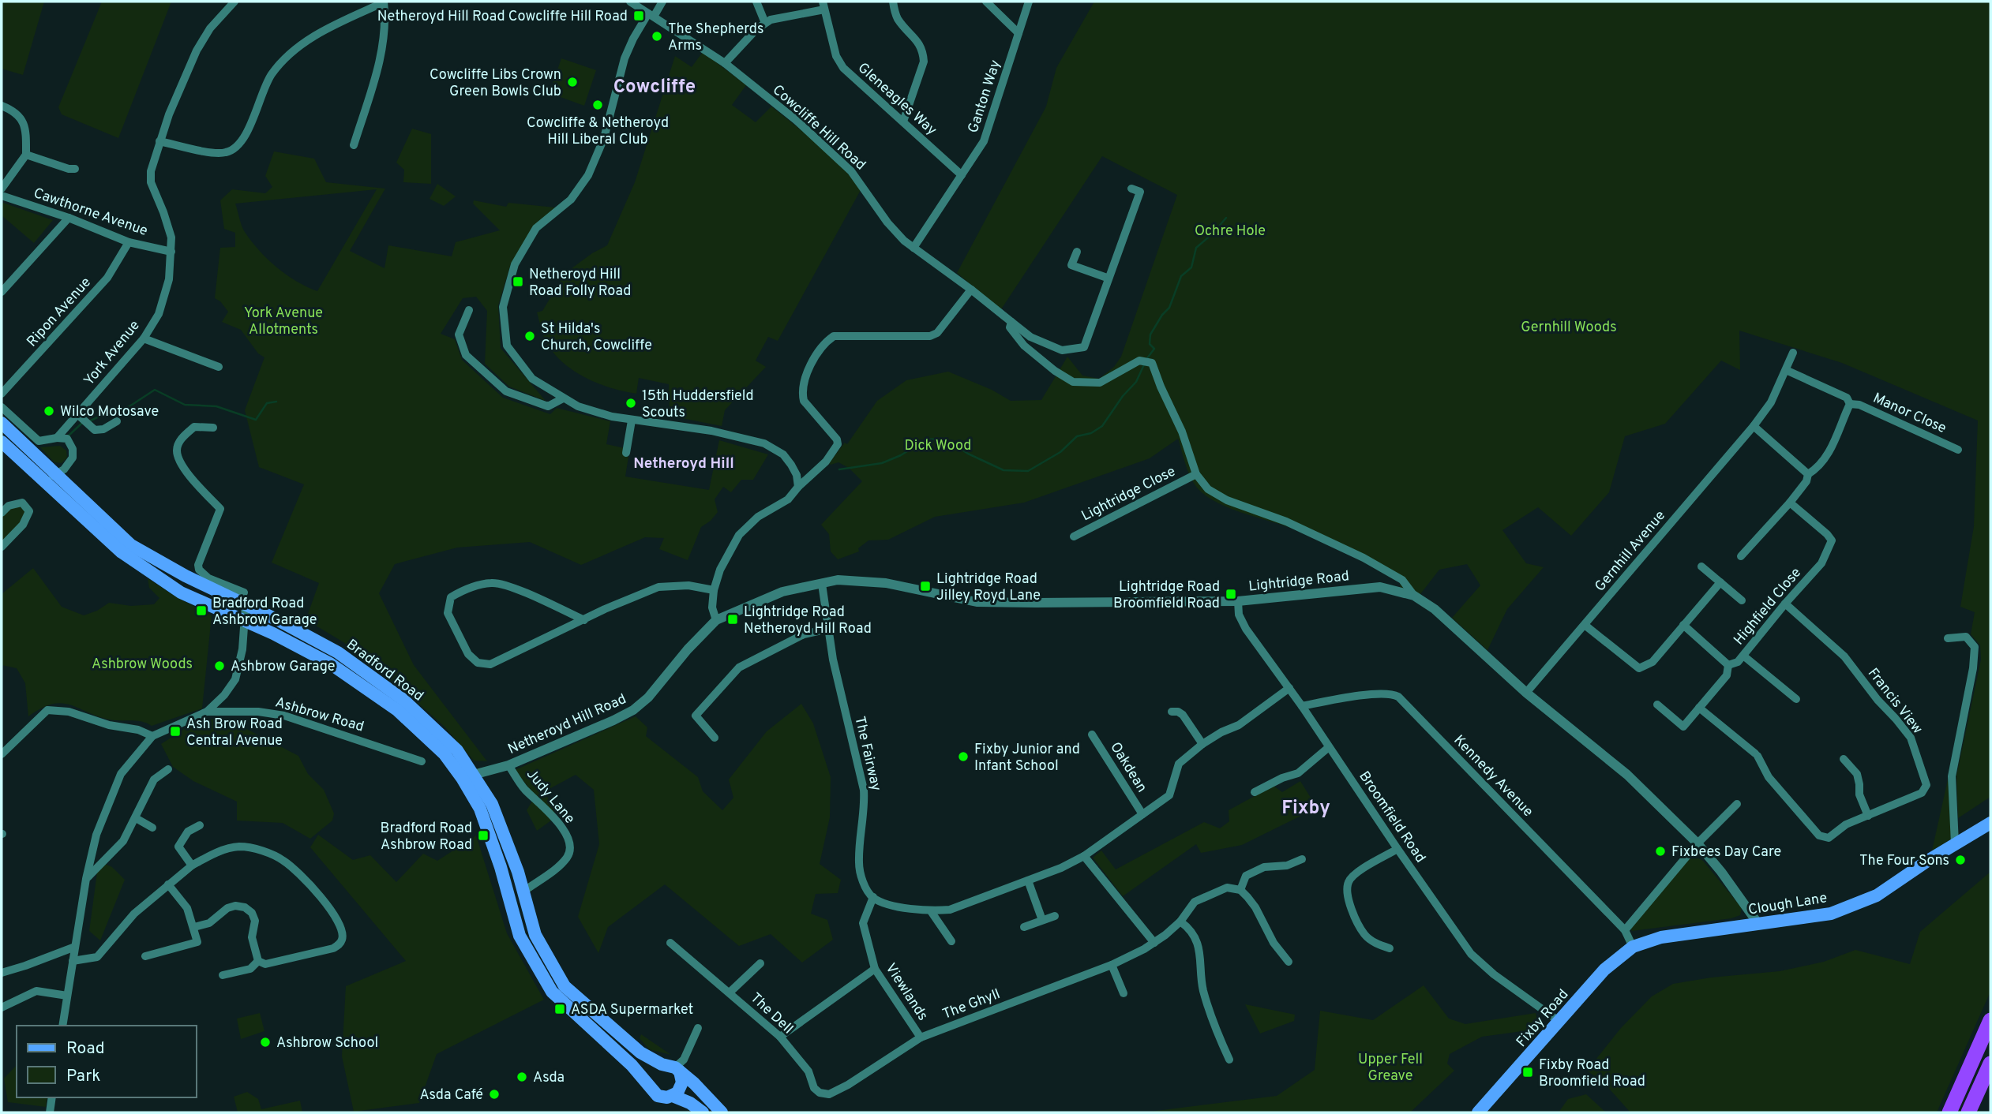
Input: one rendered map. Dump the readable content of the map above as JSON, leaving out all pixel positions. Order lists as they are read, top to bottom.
{
  "streets": {
    "main road": ["Bradford Road", "Clough Lane", "Fixby Road"],
    "street": [
      "Ganton Way",
      "Gleneagles Way",
      "Cowcliffe Hill Road",
      "Cawthorne Avenue",
      "Ripon Avenue",
      "York Avenue",
      "Manor Close",
      "Lightridge Close",
      "Gernhill Avenue",
      "Lightridge Road",
      "Highfield Close",
      "Francis View",
      "Ashbrow Road",
      "Netheroyd Hill Road",
      "The Fairway",
      "Oakdean",
      "Kennedy Avenue",
      "Judy Lane",
      "Broomfield Road",
      "Viewlands",
      "The Ghyll",
      "The Dell"
    ]
  },
  "crossings": [
    ["Ganton Way", "Gleneagles Way"],
    ["Ganton Way", "Cowcliffe Hill Road"],
    ["Cowcliffe Hill Road", "Lightridge Close"],
    ["Cawthorne Avenue", "Ripon Avenue"],
    ["Cawthorne Avenue", "York Avenue"],
    ["Manor Close", "Gernhill Avenue"],
    ["Gernhill Avenue", "Lightridge Road"],
    ["Lightridge Road", "Netheroyd Hill Road"],
    ["Lightridge Road", "The Fairway"],
    ["Lightridge Road", "Broomfield Road"],
    ["Lightridge Road", "Clough Lane"],
    ["Highfield Close", "Francis View"],
    ["Bradford Road", "Ashbrow Road"],
    ["Bradford Road", "Netheroyd Hill Road"],
    ["Bradford Road", "Judy Lane"],
    ["Netheroyd Hill Road", "Judy Lane"],
    ["The Fairway", "Viewlands"],
    ["Kennedy Avenue", "Broomfield Road"],
    ["Kennedy Avenue", "Clough Lane"],
    ["Kennedy Avenue", "Fixby Road"],
    ["Broomfield Road", "Fixby Road"],
    ["Clough Lane", "Fixby Road"],
    ["Viewlands", "The Ghyll"],
    ["The Ghyll", "The Dell"]
  ],
  "districts": ["Cowcliffe", "Netheroyd Hill", "Fixby"],
  "parks": [
    "Ochre Hole",
    "York Avenue Allotments",
    "Gernhill Woods",
    "Dick Wood",
    "Ashbrow Woods",
    "Upper Fell Greave"
  ],
  "places": {
    "transit": [
      "Netheroyd Hill Road Cowcliffe Hill Road",
      "Netheroyd Hill Road Folly Road",
      "Lightridge Road Jilley Royd Lane",
      "Lightridge Road Broomfield Road",
      "Bradford Road Ashbrow Garage",
      "Lightridge Road Netheroyd Hill Road",
      "Ash Brow Road Central Avenue",
      "Bradford Road Ashbrow Road",
      "ASDA Supermarket",
      "Fixby Road Broomfield Road"
    ],
    "other": [
      "The Shepherds Arms",
      "Cowcliffe Libs Crown Green Bowls Club",
      "Cowcliffe & Netheroyd Hill Liberal Club",
      "St Hilda's Church, Cowcliffe",
      "15th Huddersfield Scouts",
      "Wilco Motosave",
      "Ashbrow Garage",
      "Fixby Junior and Infant School",
      "Fixbees Day Care",
      "The Four Sons",
      "Ashbrow School",
      "Asda",
      "Asda Café"
    ]
  },
  "legend": ["Road", "Park"]
}
